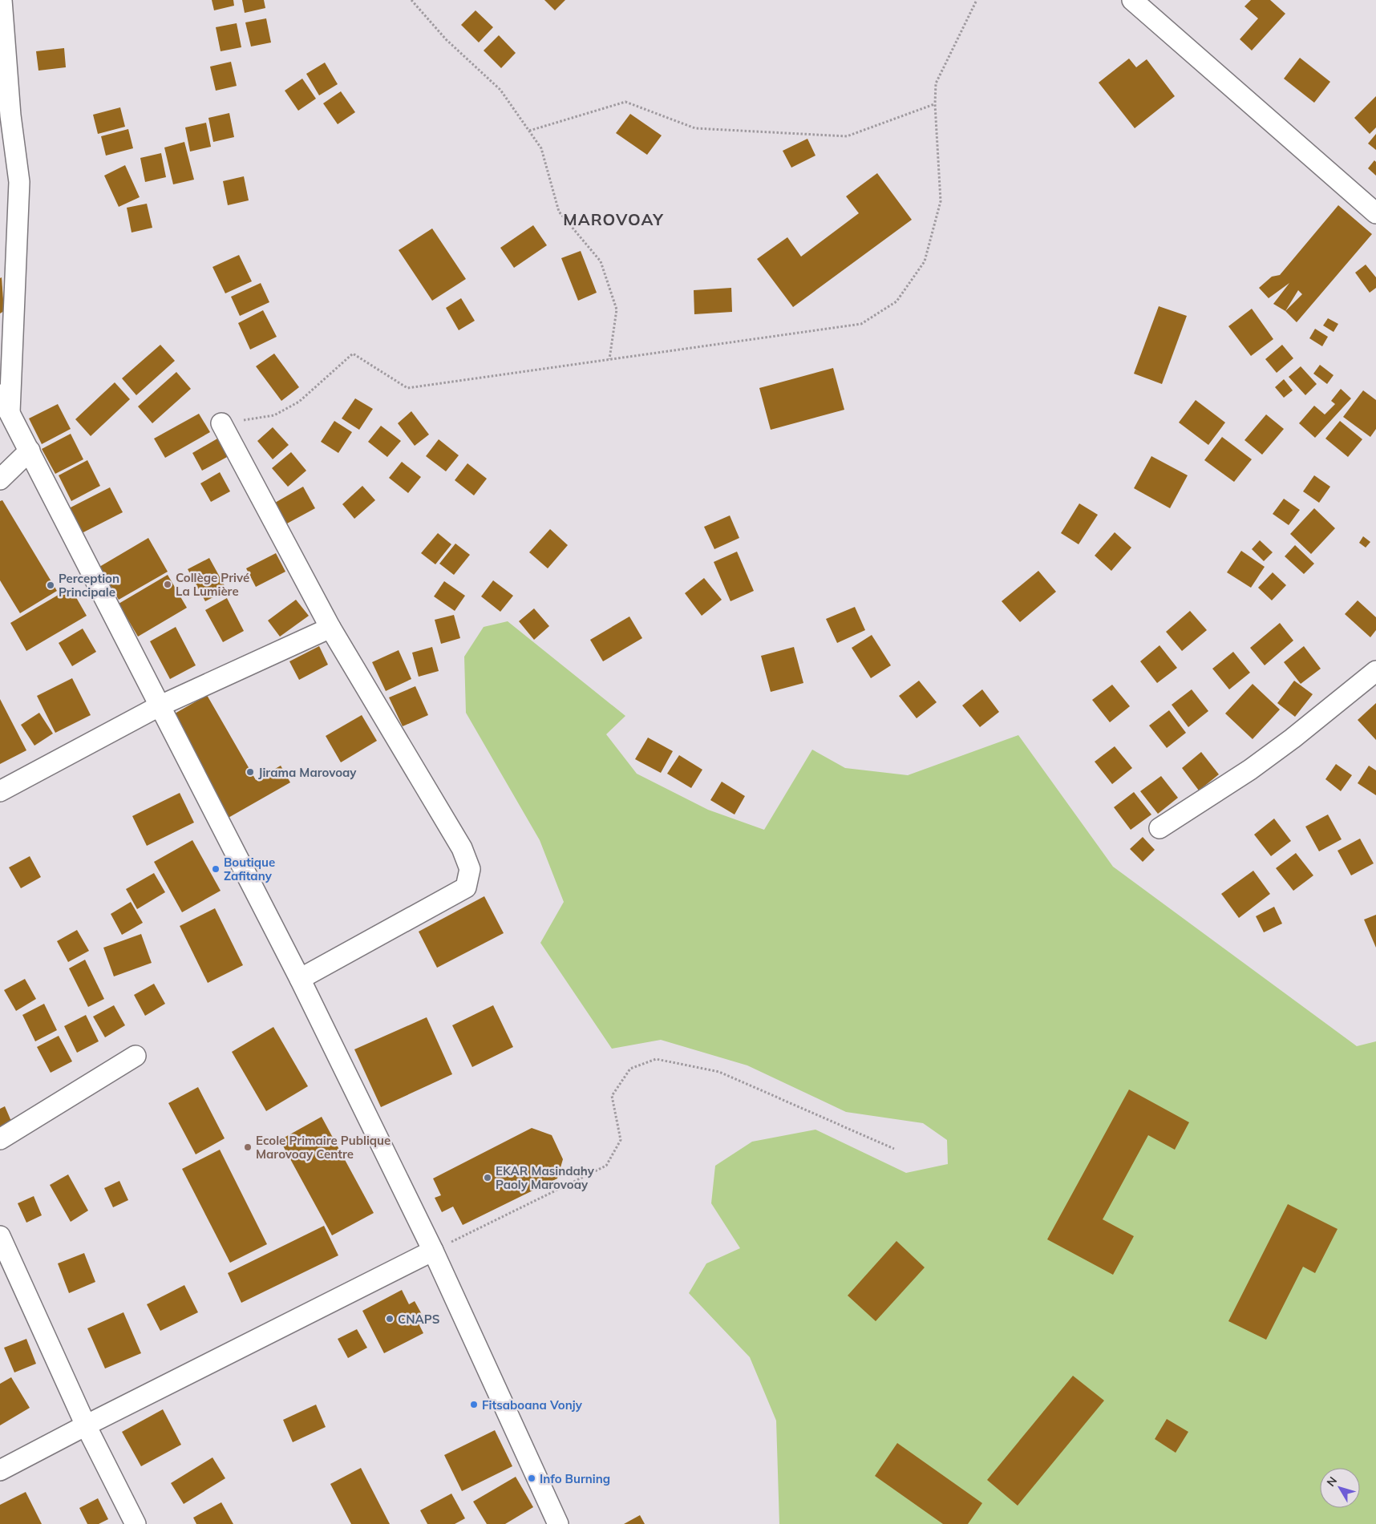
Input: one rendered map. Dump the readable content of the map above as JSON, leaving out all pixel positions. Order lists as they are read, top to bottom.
{
  "districts": ["MAROVOAY"],
  "places": [
    "Collège Privé La Lumière",
    "Perception Principale",
    "Jirama Marovoay",
    "Boutique Zafitany",
    "Ecole Primaire Publique Marovoay Centre",
    "EKAR Masindahy Paoly Marovoay",
    "CNAPS",
    "Fitsaboana Vonjy",
    "Info Burning"
  ],
  "north": "top left"
}
